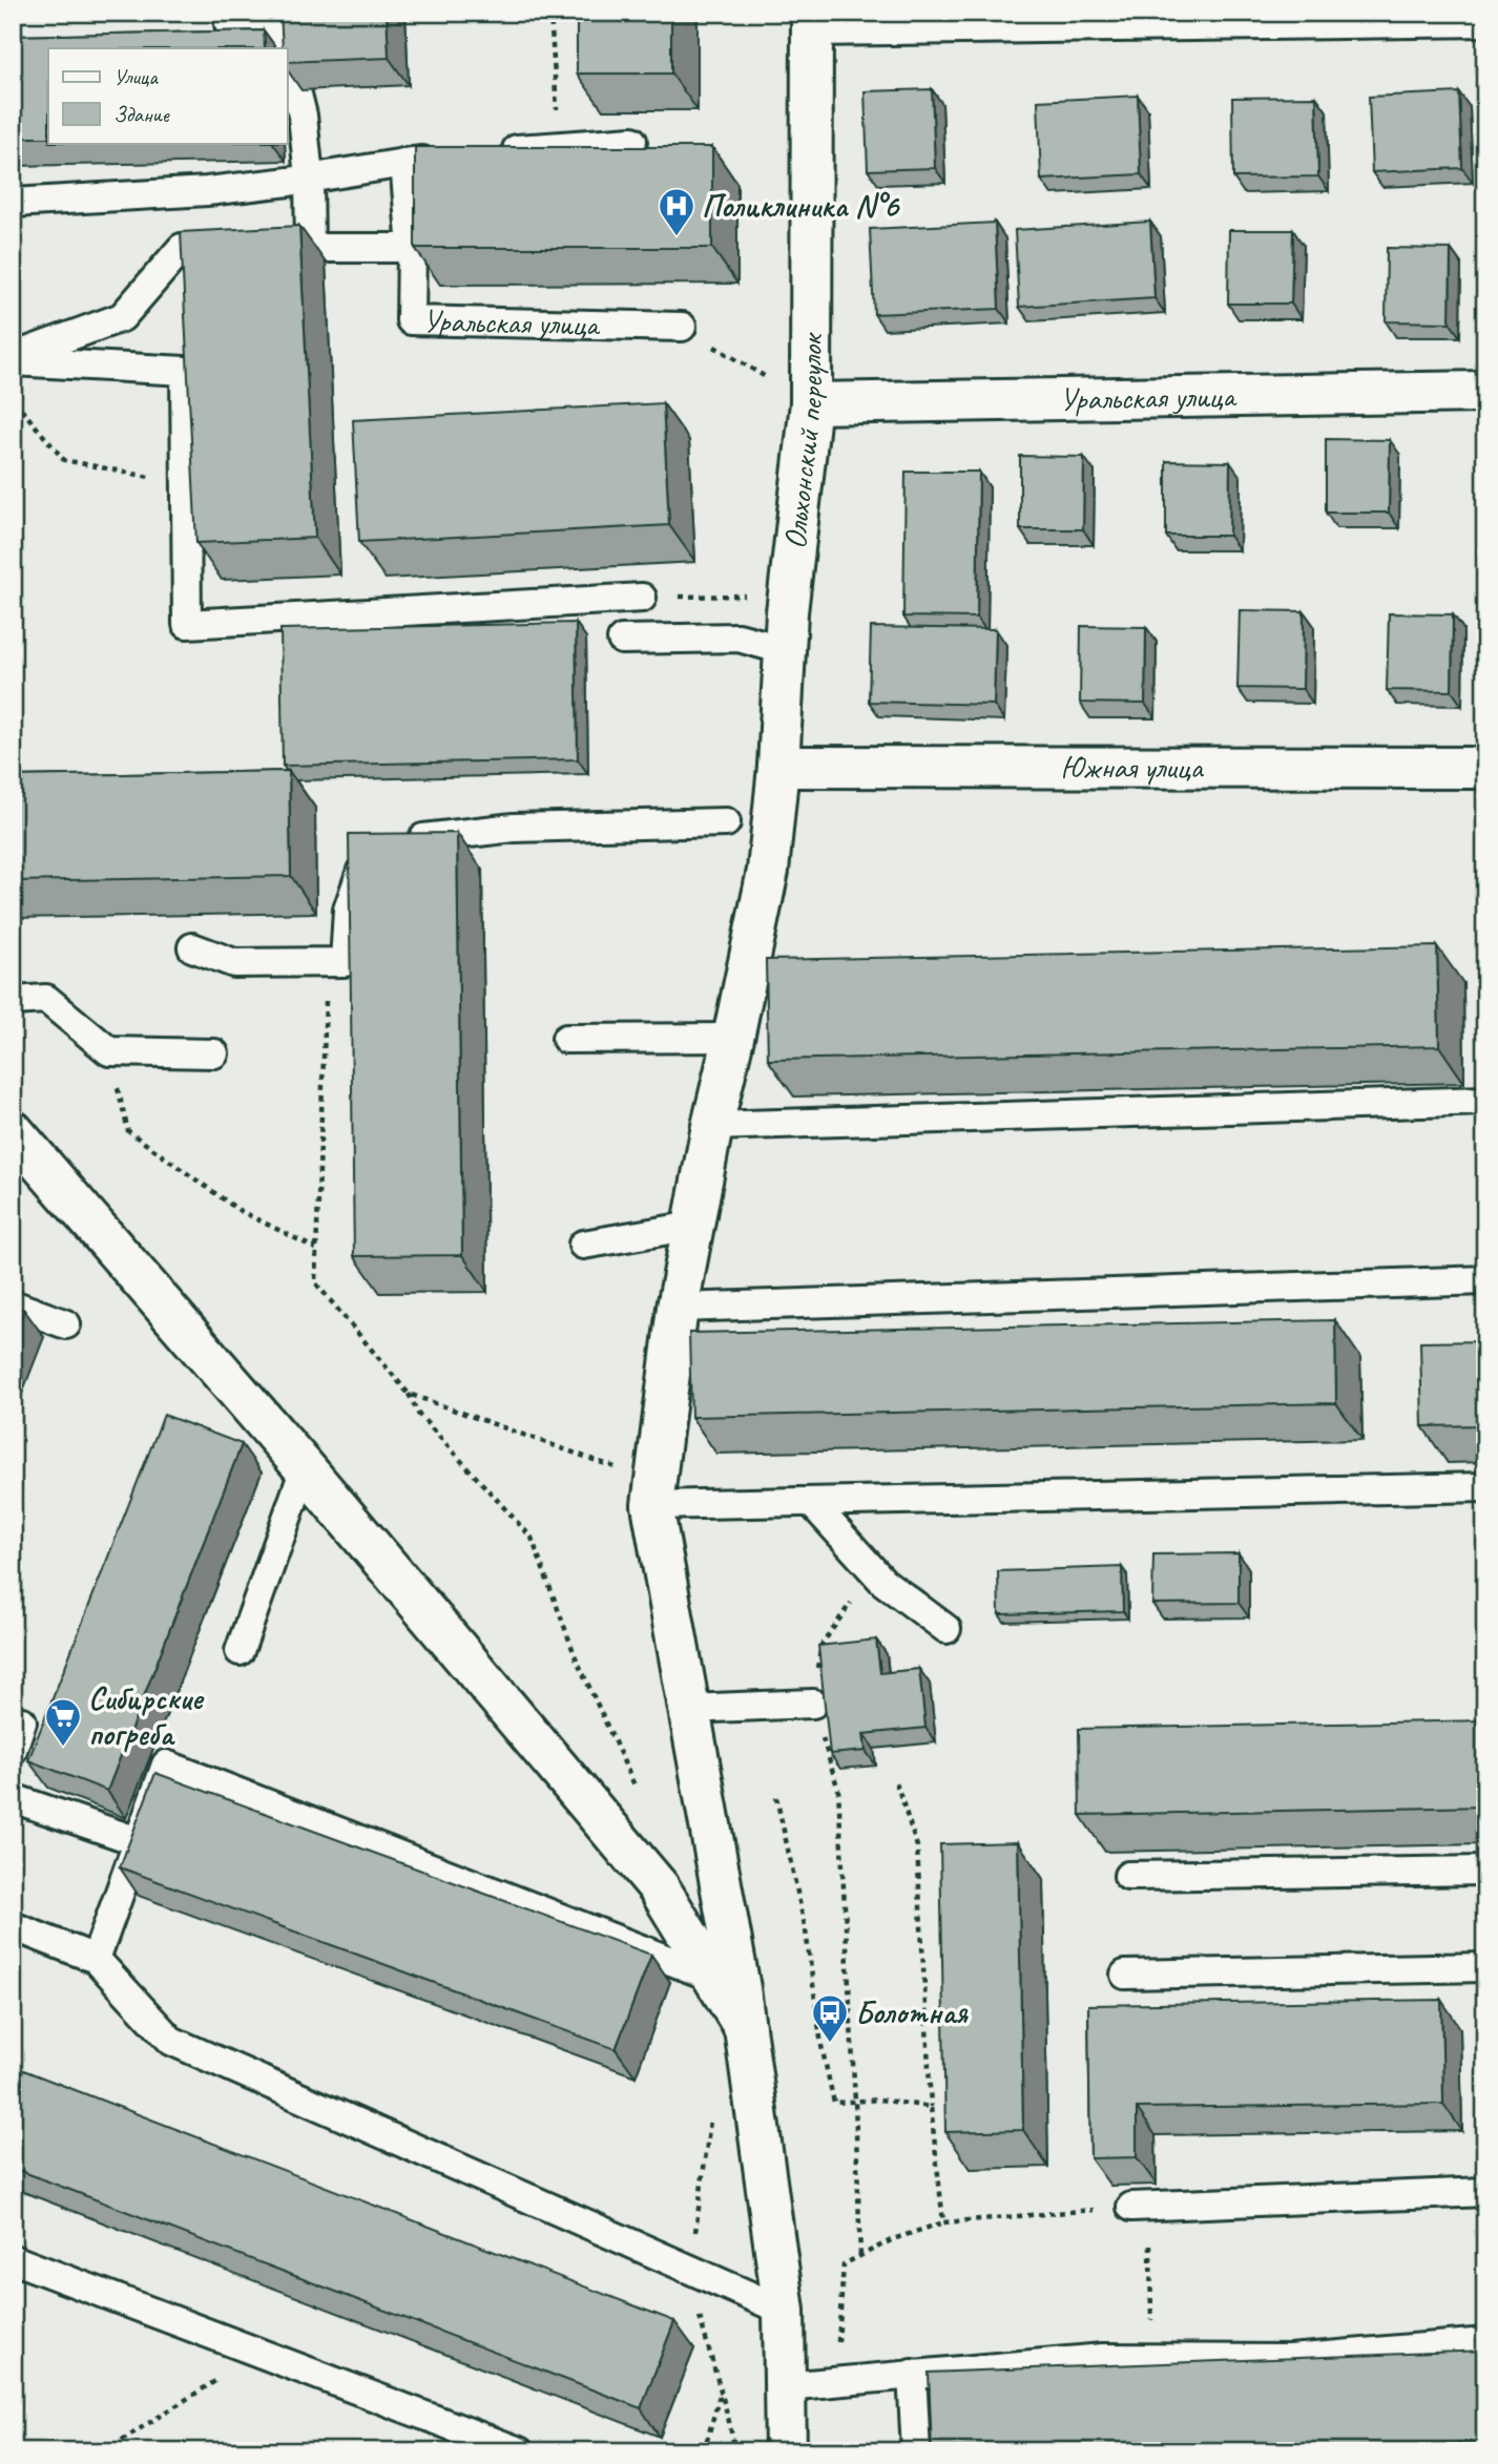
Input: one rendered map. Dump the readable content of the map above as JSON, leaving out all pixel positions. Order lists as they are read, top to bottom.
{
  "streets": {
    "street": ["Уральская улица", "Ольхонский переулок", "Южная улица"]
  },
  "crossings": [
    ["Уральская улица", "Ольхонский переулок"],
    ["Ольхонский переулок", "Южная улица"]
  ],
  "places": {
    "hospital": ["Поликлиника N°6"],
    "supermarket": ["Сибирские погреба"],
    "bus stop": ["Болотная"]
  },
  "legend": ["Улица", "Здание"]
}
